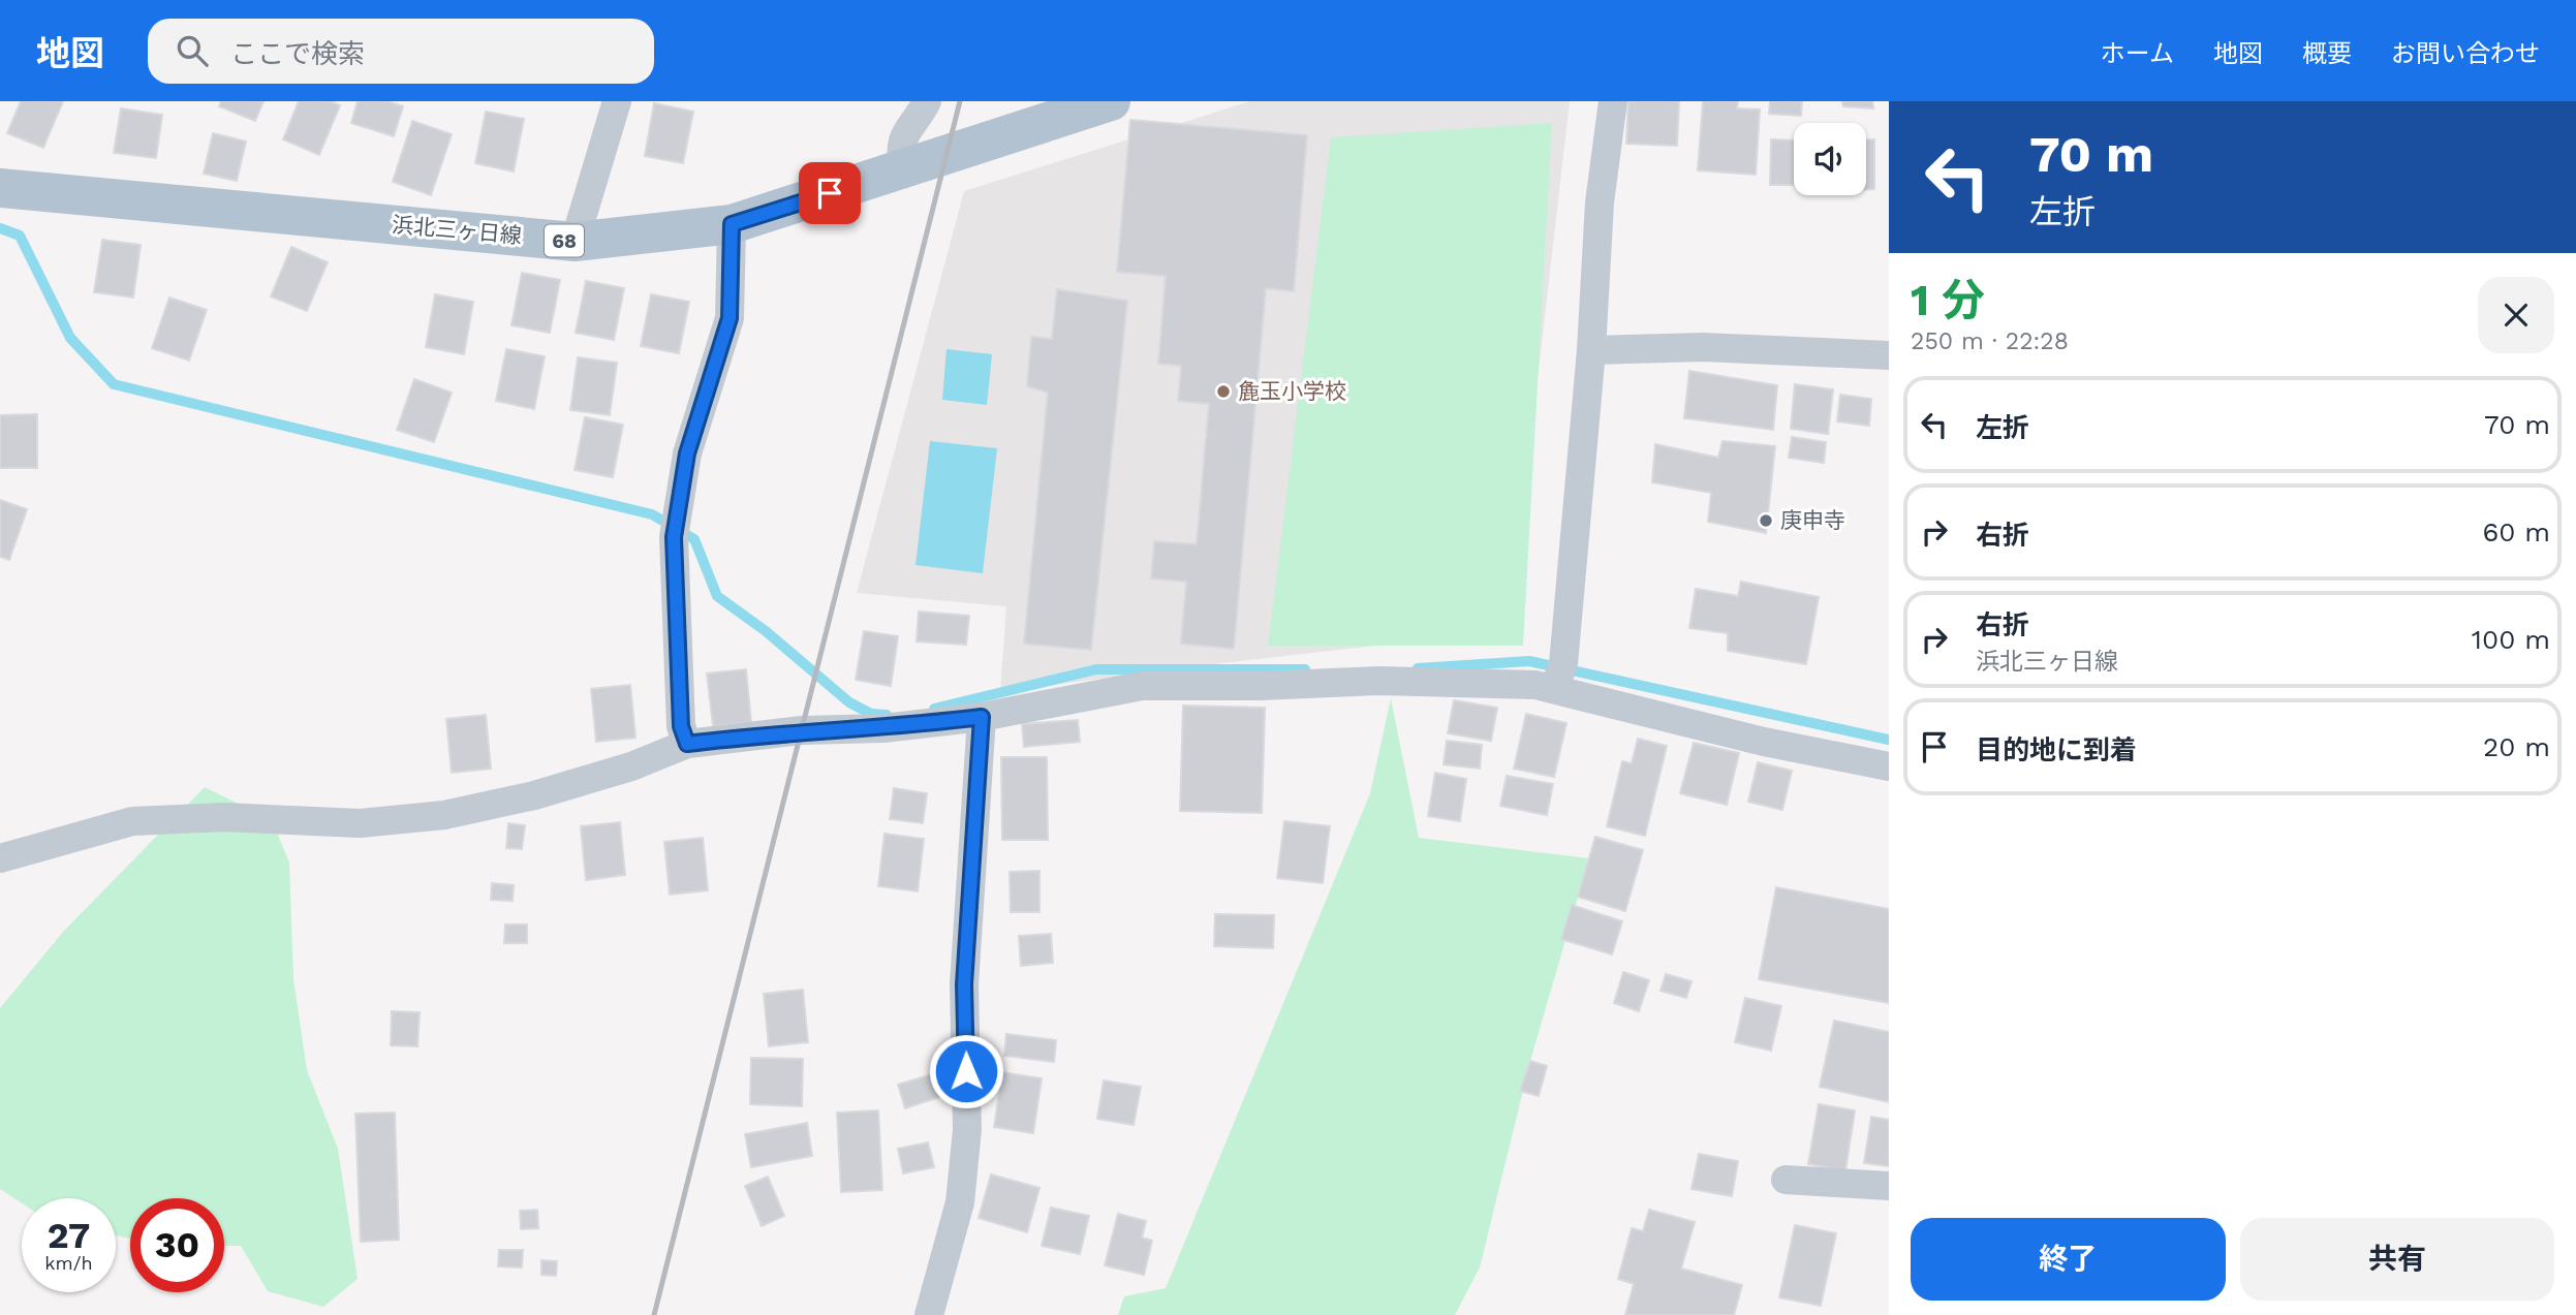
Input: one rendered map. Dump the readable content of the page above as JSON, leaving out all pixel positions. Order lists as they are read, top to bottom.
{
  "streets": {
    "main road": ["浜北三ヶ日線", "68"]
  },
  "places": ["麁玉小学校", "庚申寺"],
  "page": {
    "header": "地図",
    "search": "ここで検索",
    "nav": [
      "ホーム",
      "地図",
      "概要",
      "お問い合わせ"
    ],
    "turn": ["70 m", "左折"],
    "heading": ["1 分", "250 m · 22:28"],
    "list": [
      {
        "name": "左折",
        "value": "70 m"
      },
      {
        "name": "右折",
        "value": "60 m"
      },
      {
        "name": "右折",
        "note": "浜北三ヶ日線",
        "value": "100 m"
      },
      {
        "name": "目的地に到着",
        "value": "20 m"
      }
    ],
    "speed": "27 km/h",
    "limit": "30",
    "buttons": ["終了", "共有"]
  }
}
